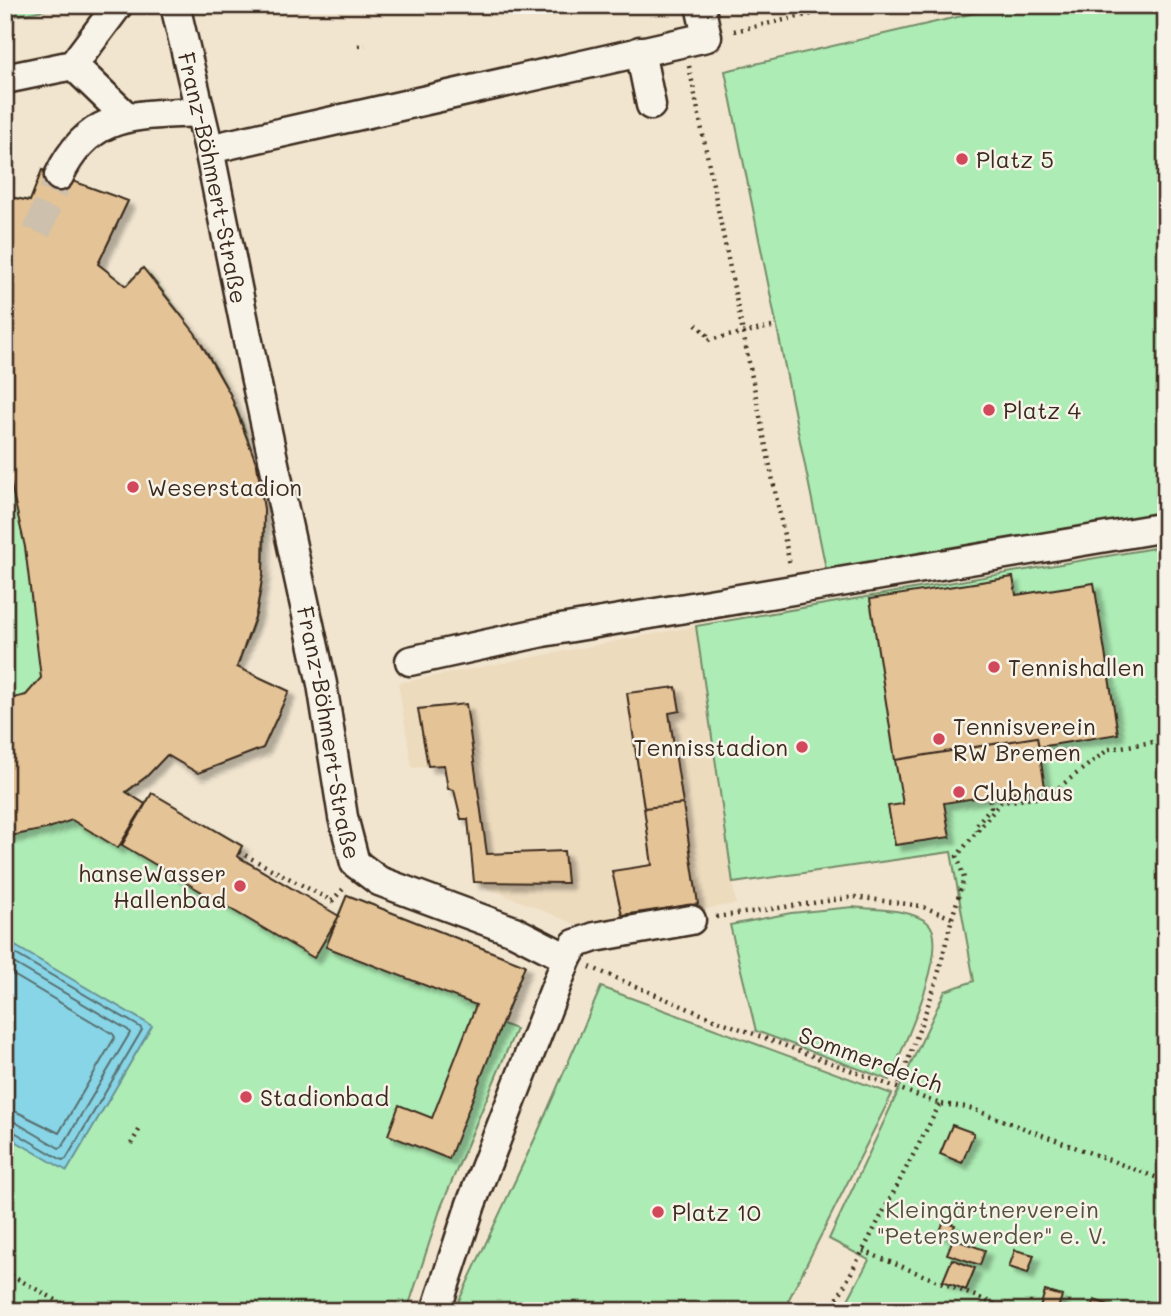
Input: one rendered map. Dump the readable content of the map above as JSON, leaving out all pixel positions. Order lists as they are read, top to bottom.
{
  "streets": {
    "street": ["Franz-Böhmert-Straße"],
    "path": ["Sommerdeich"]
  },
  "crossings": [
    ["Franz-Böhmert-Straße", "Sommerdeich"]
  ],
  "parks": ["Kleingärtnerverein \"Peterswerder\" e. V."],
  "places": [
    "Platz 5",
    "Platz 4",
    "Weserstadion",
    "Tennishallen",
    "Tennisverein RW Bremen",
    "Tennisstadion",
    "Clubhaus",
    "hanseWasser Hallenbad",
    "Stadionbad",
    "Platz 10"
  ]
}
